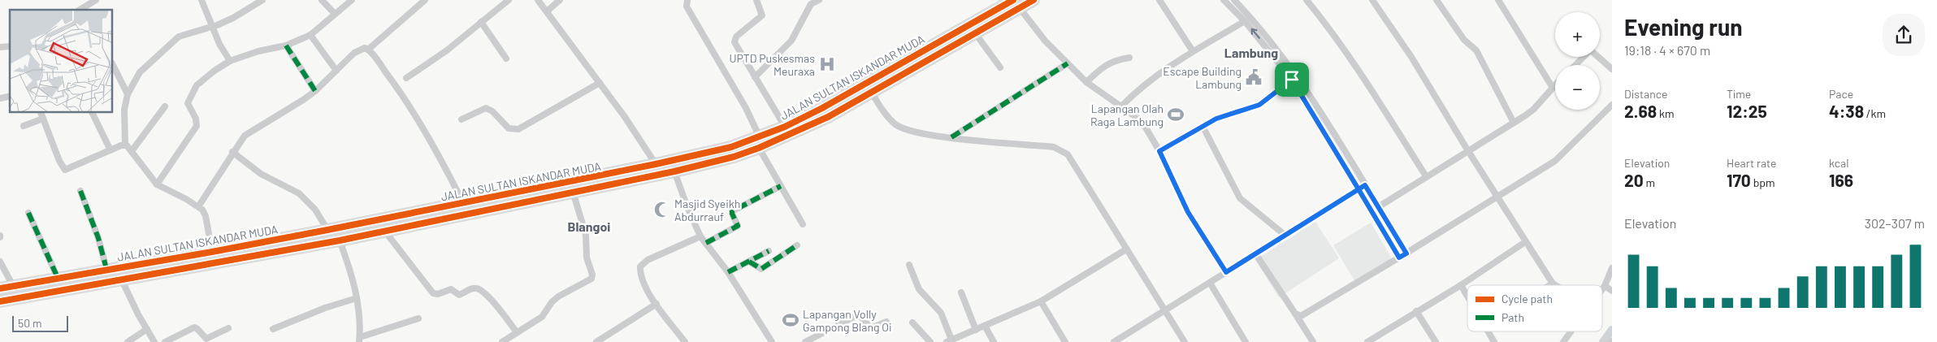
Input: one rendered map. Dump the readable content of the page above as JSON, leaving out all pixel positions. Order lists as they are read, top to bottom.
{
  "streets": {
    "highway": ["JALAN SULTAN ISKANDAR MUDA"]
  },
  "districts": ["Lambung", "Blangoi"],
  "places": {
    "hospital": ["UPTD Puskesmas Meuraxa"],
    "public building": ["Escape Building Lambung"],
    "sports": ["Lapangan Olah Raga Lambung", "Lapangan Volly Gampong Blang Oi"],
    "mosque": ["Masjid Syeikh Abdurrauf"]
  },
  "legend": ["Cycle path", "Path"],
  "scale_bar": "50 m",
  "page": {
    "heading": ["Evening run", "19:18 · 4 × 670 m"],
    "map_buttons": ["+", "−"],
    "stats": [
      ["Distance", "2.68 km"],
      ["Time", "12:25"],
      ["Pace", "4:38 /km"],
      ["Elevation", "20 m"],
      ["Heart rate", "170 bpm"],
      ["kcal", "166"]
    ],
    "chart": ["Elevation", "302–307 m"],
    "scale": "50 m"
  }
}
